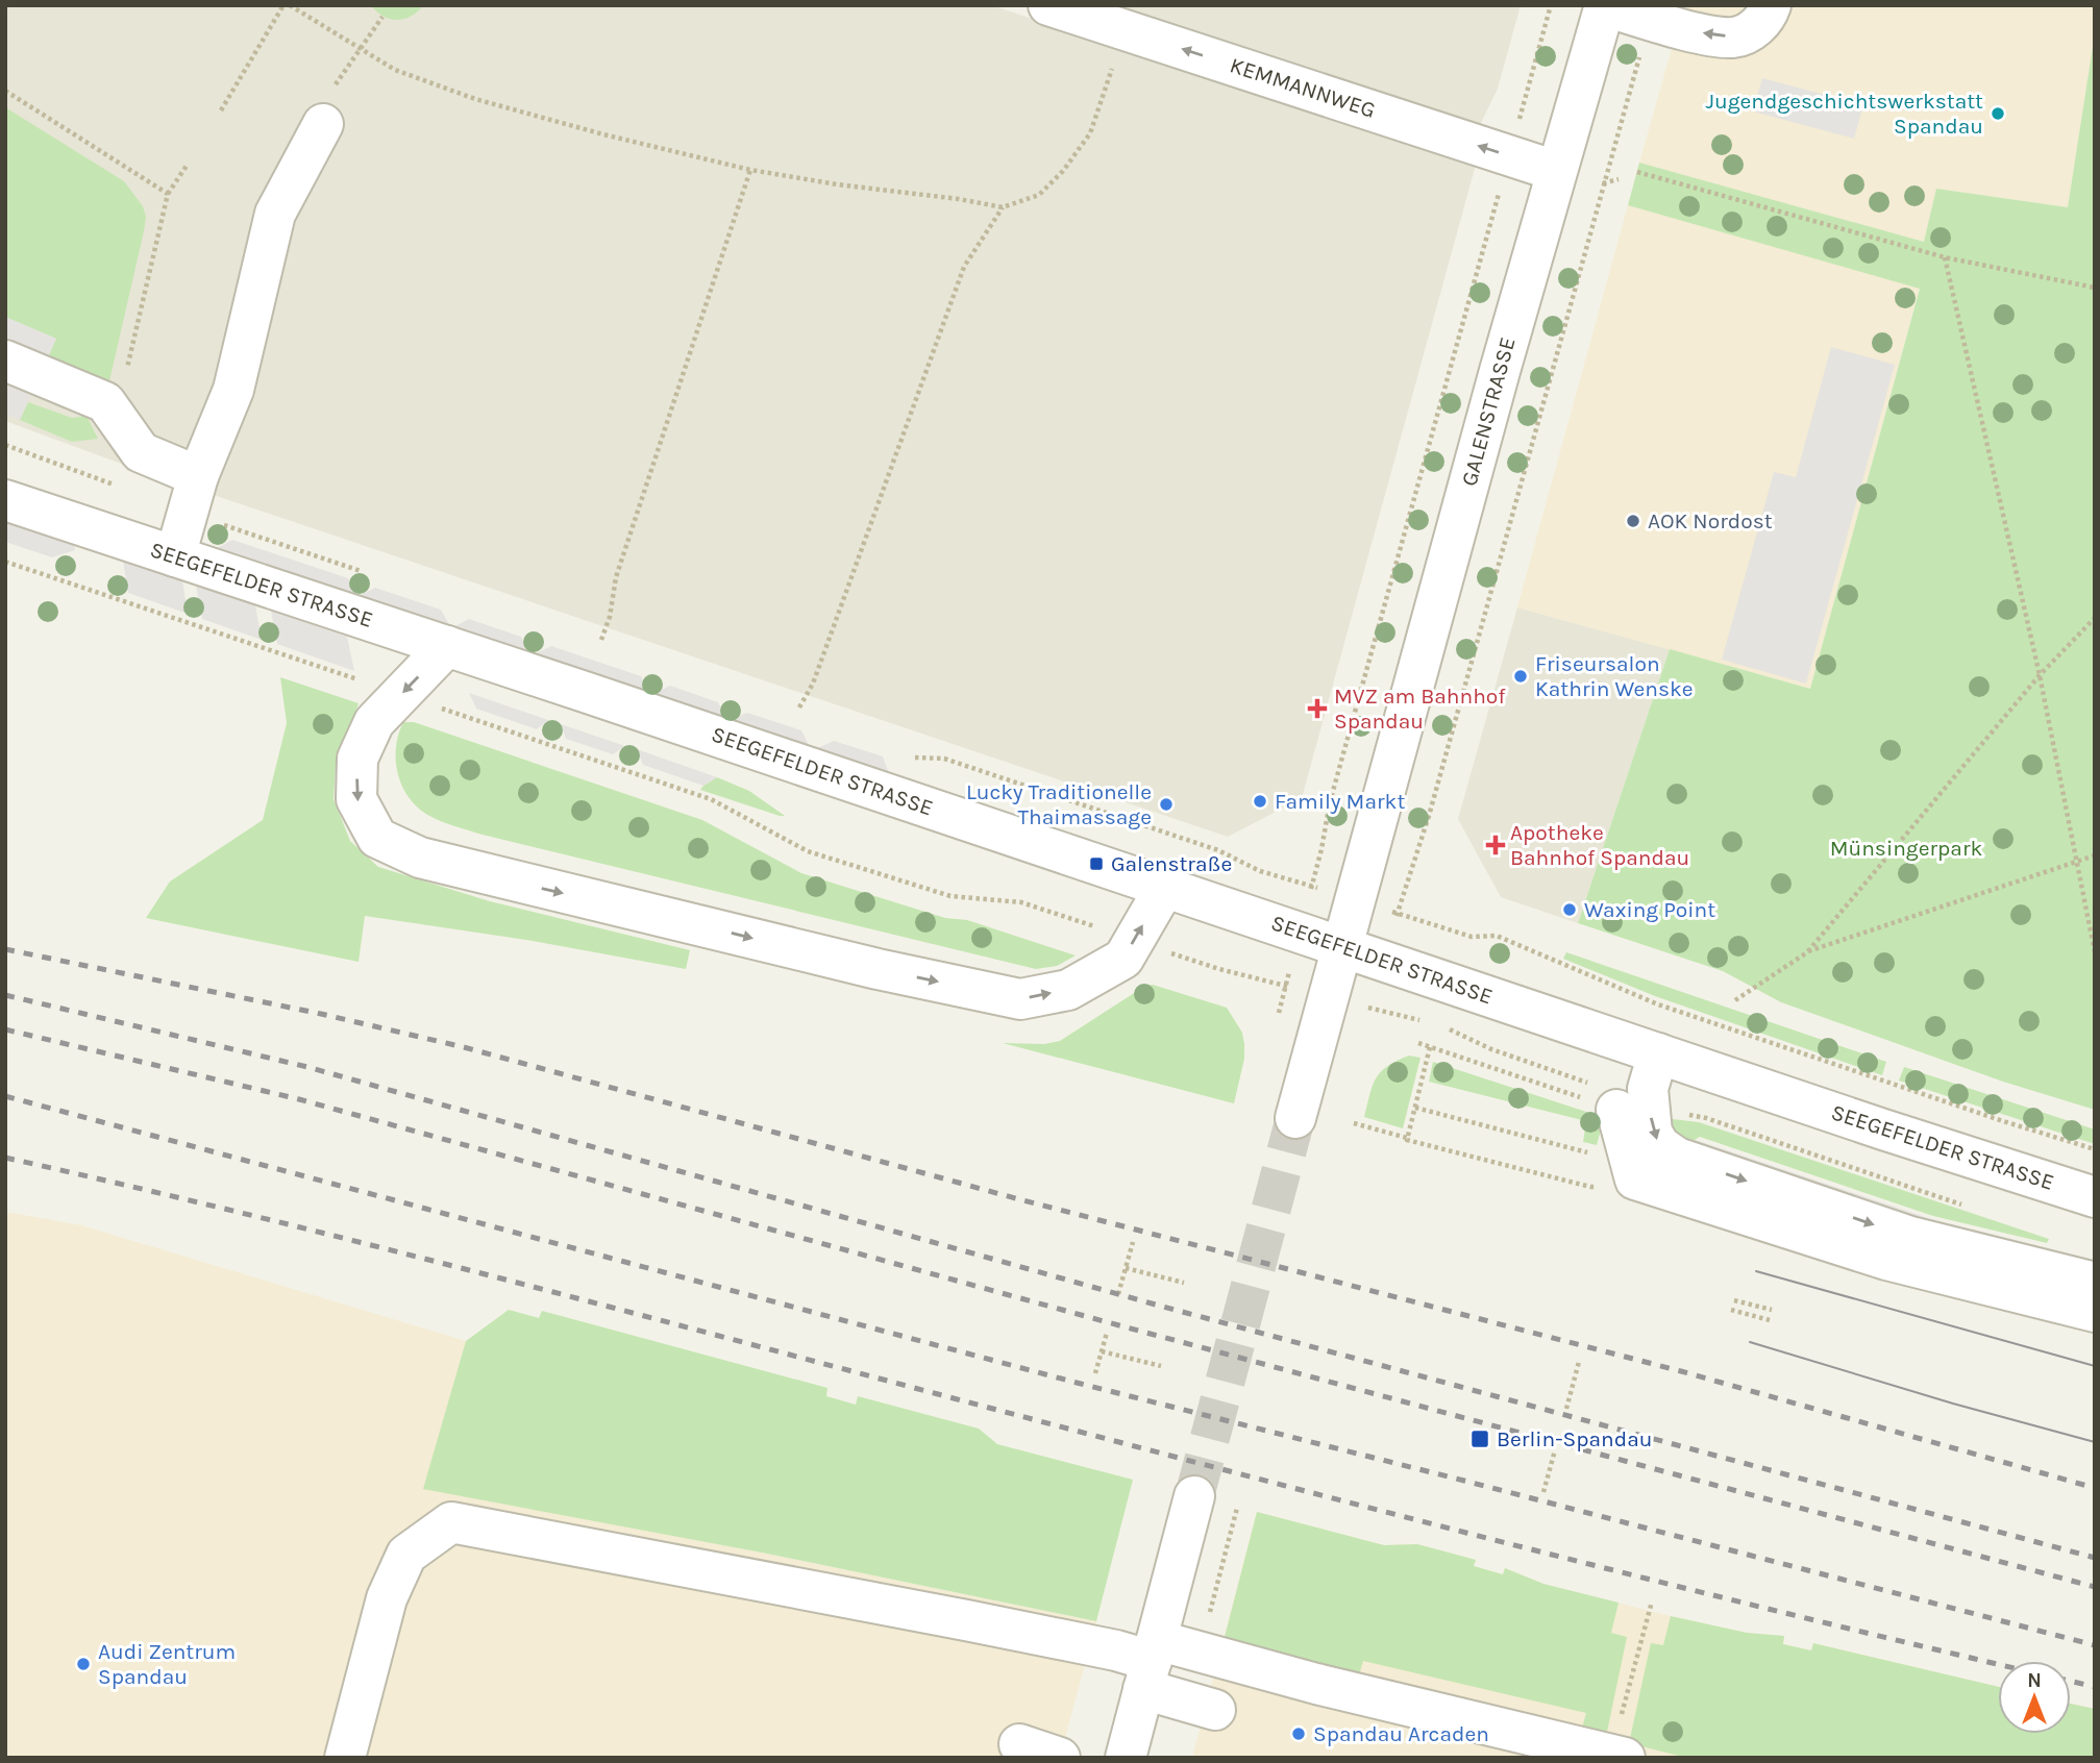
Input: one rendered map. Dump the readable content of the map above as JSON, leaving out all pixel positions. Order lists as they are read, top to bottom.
{
  "streets": {
    "street": ["KEMMANNWEG", "GALENSTRASSE", "SEEGEFELDER STRASSE"]
  },
  "crossings": [
    ["KEMMANNWEG", "GALENSTRASSE"],
    ["GALENSTRASSE", "SEEGEFELDER STRASSE"]
  ],
  "one_way": ["KEMMANNWEG"],
  "parks": ["Münsingerpark"],
  "places": {
    "other": [
      "Jugendgeschichtswerkstatt Spandau",
      "AOK Nordost",
      "Friseursalon Kathrin Wenske",
      "Family Markt",
      "Lucky Traditionelle Thaimassage",
      "Waxing Point",
      "Audi Zentrum Spandau",
      "Spandau Arcaden"
    ],
    "health": ["MVZ am Bahnhof Spandau", "Apotheke Bahnhof Spandau"],
    "transit": ["Galenstraße", "Berlin-Spandau"]
  },
  "north": "top"
}
